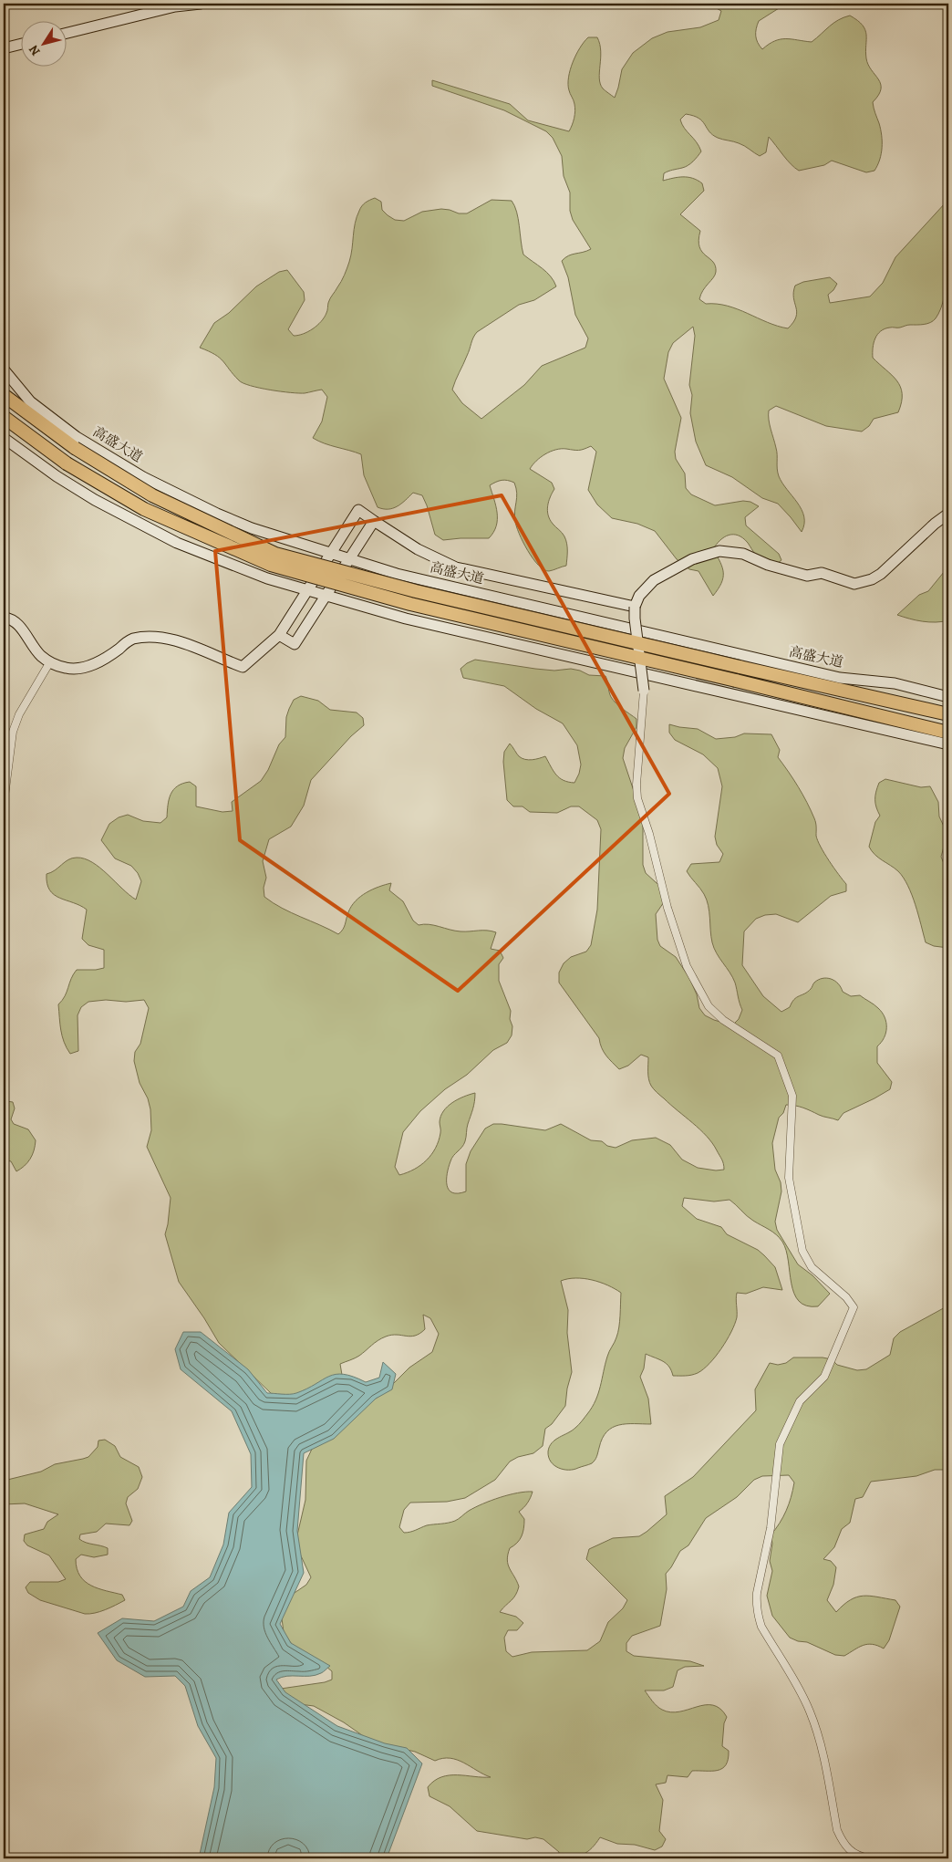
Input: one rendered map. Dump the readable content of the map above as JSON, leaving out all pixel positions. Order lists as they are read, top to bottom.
{
  "streets": {
    "highway": ["高盛大道"]
  },
  "north": "bottom left"
}
